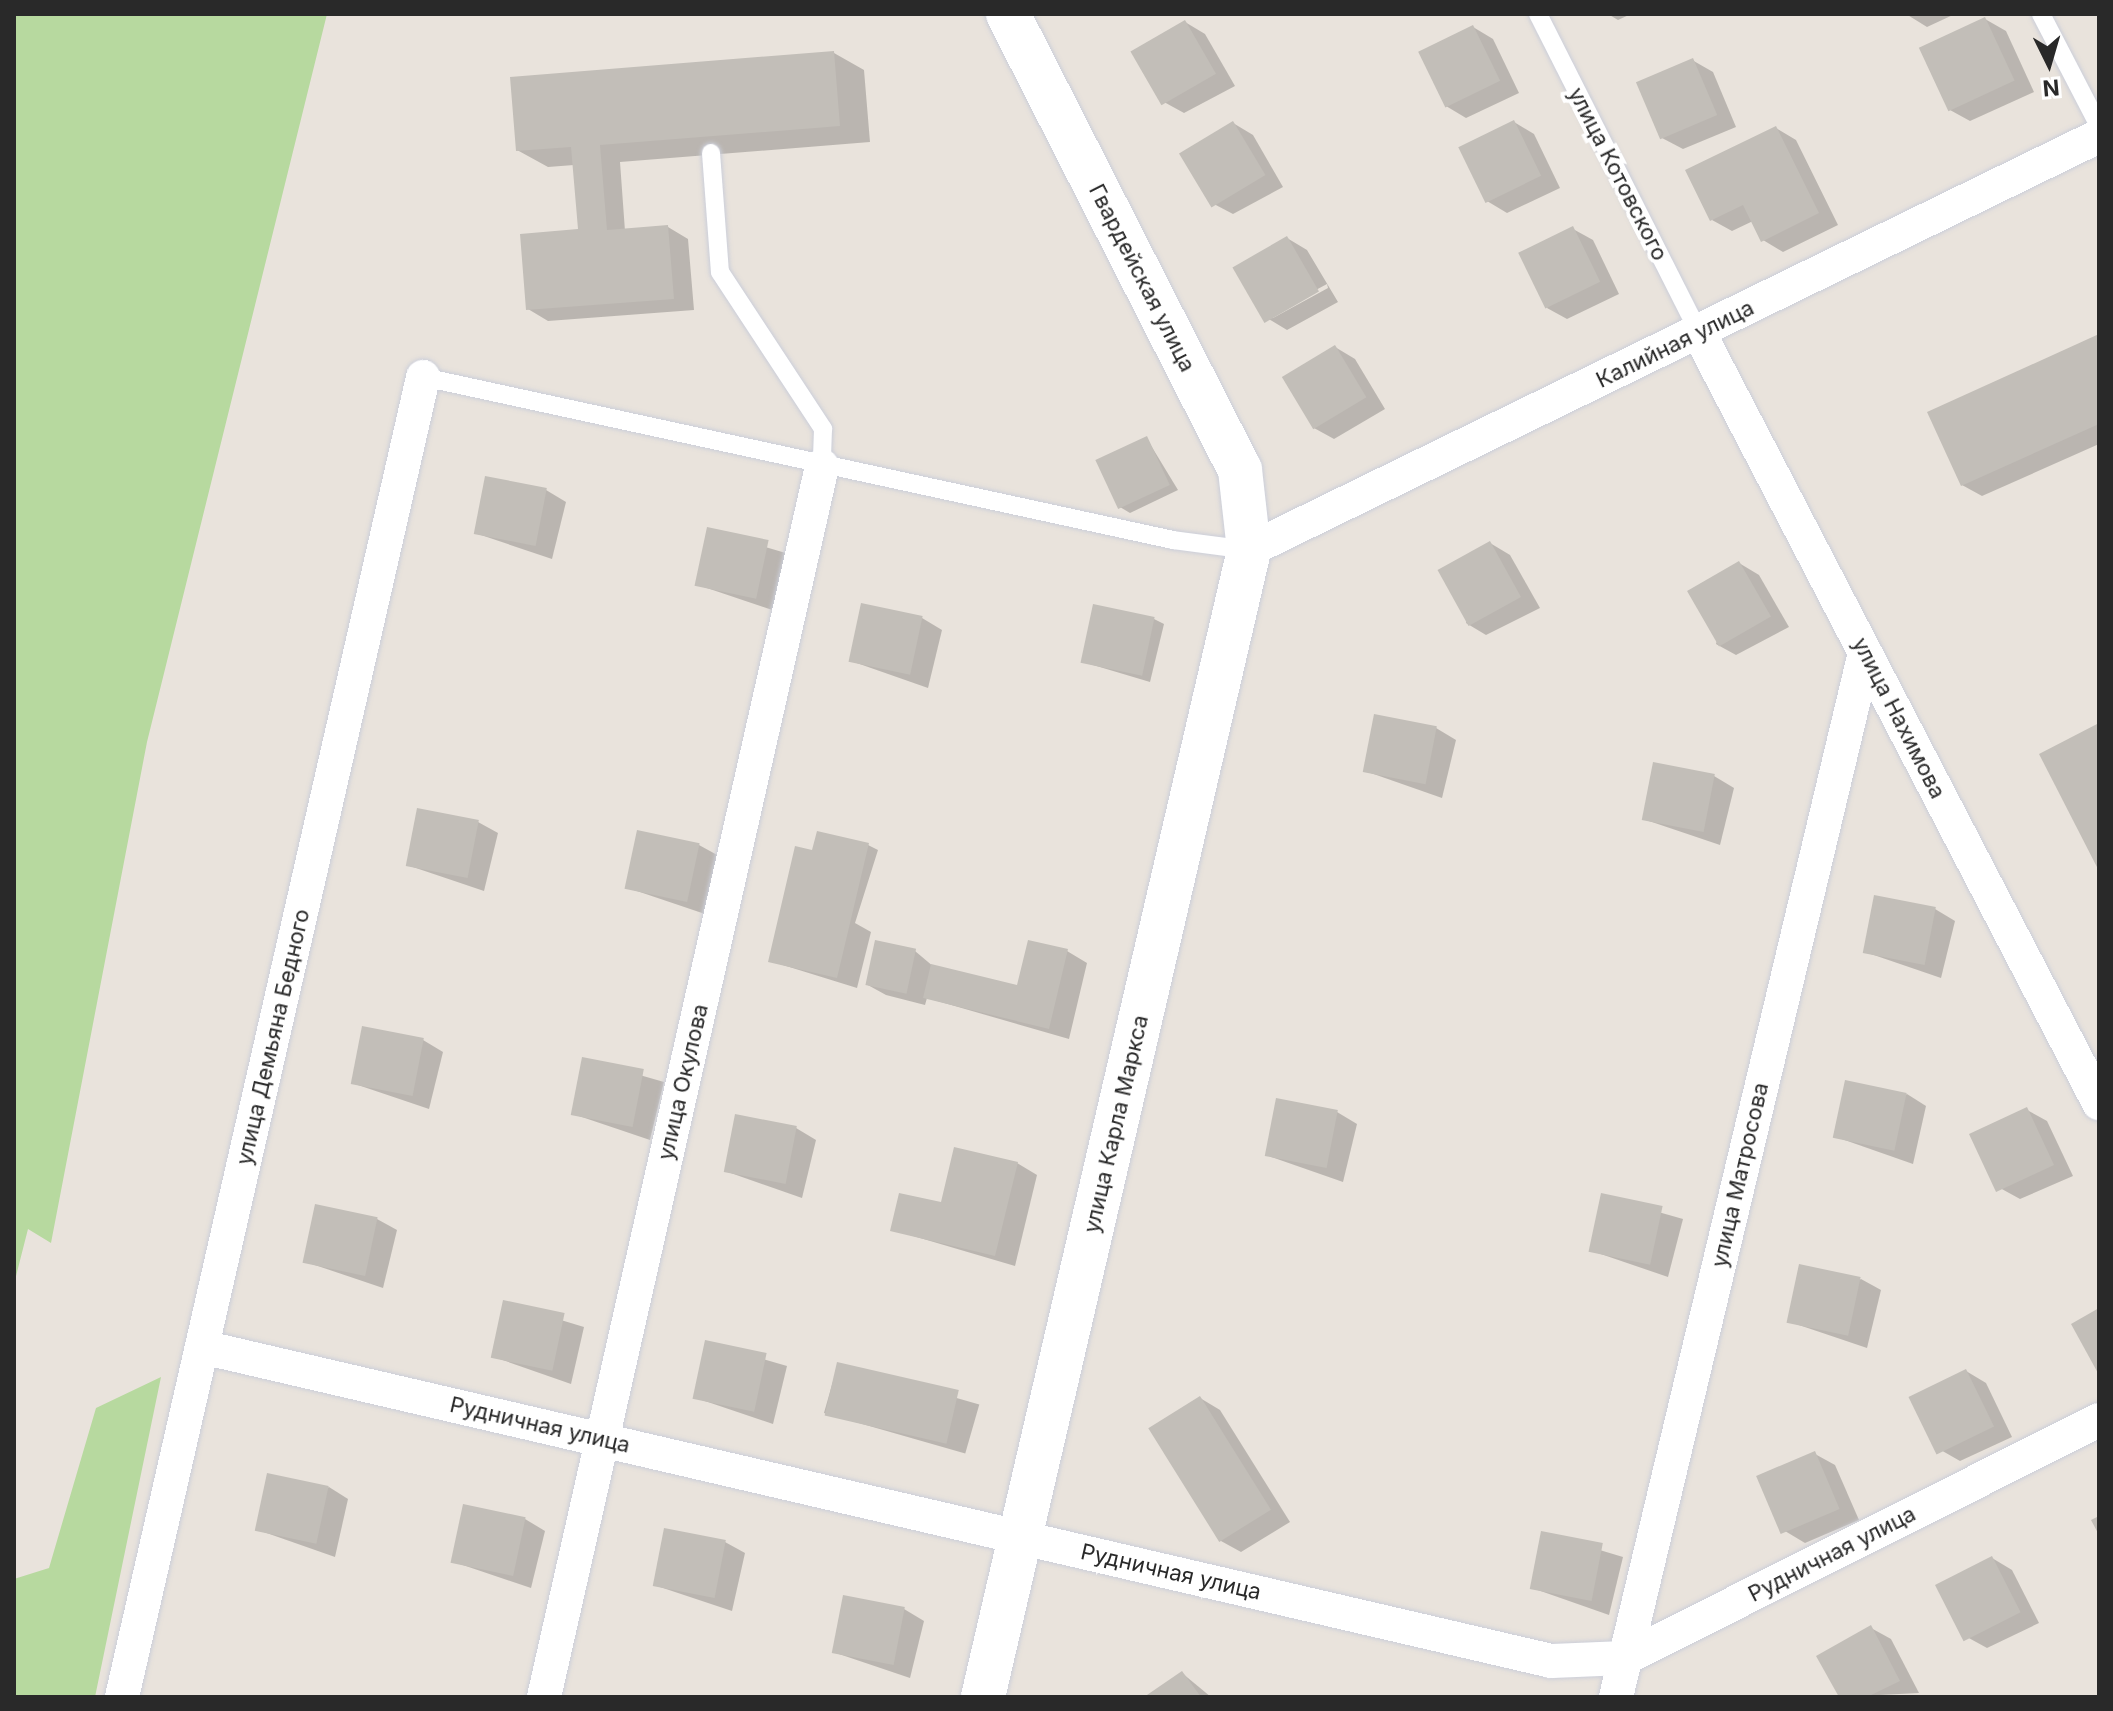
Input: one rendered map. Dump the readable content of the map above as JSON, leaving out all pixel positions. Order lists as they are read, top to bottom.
{
  "streets": {
    "main road": ["Гвардейская улица", "улица Карла Маркса"],
    "street": [
      "Калийная улица",
      "улица Нахимова",
      "улица Демьяна Бедного",
      "улица Окулова",
      "улица Матросова",
      "Рудничная улица"
    ],
    "lane": ["улица Котовского"]
  },
  "crossings": [
    ["улица Котовского", "Калийная улица"],
    ["улица Котовского", "улица Нахимова"],
    ["Гвардейская улица", "Калийная улица"],
    ["Гвардейская улица", "улица Карла Маркса"],
    ["Калийная улица", "улица Нахимова"],
    ["Калийная улица", "улица Карла Маркса"],
    ["улица Нахимова", "улица Матросова"],
    ["улица Демьяна Бедного", "Рудничная улица"],
    ["улица Окулова", "Рудничная улица"],
    ["улица Карла Маркса", "Рудничная улица"],
    ["улица Матросова", "Рудничная улица"]
  ],
  "north": "bottom"
}
